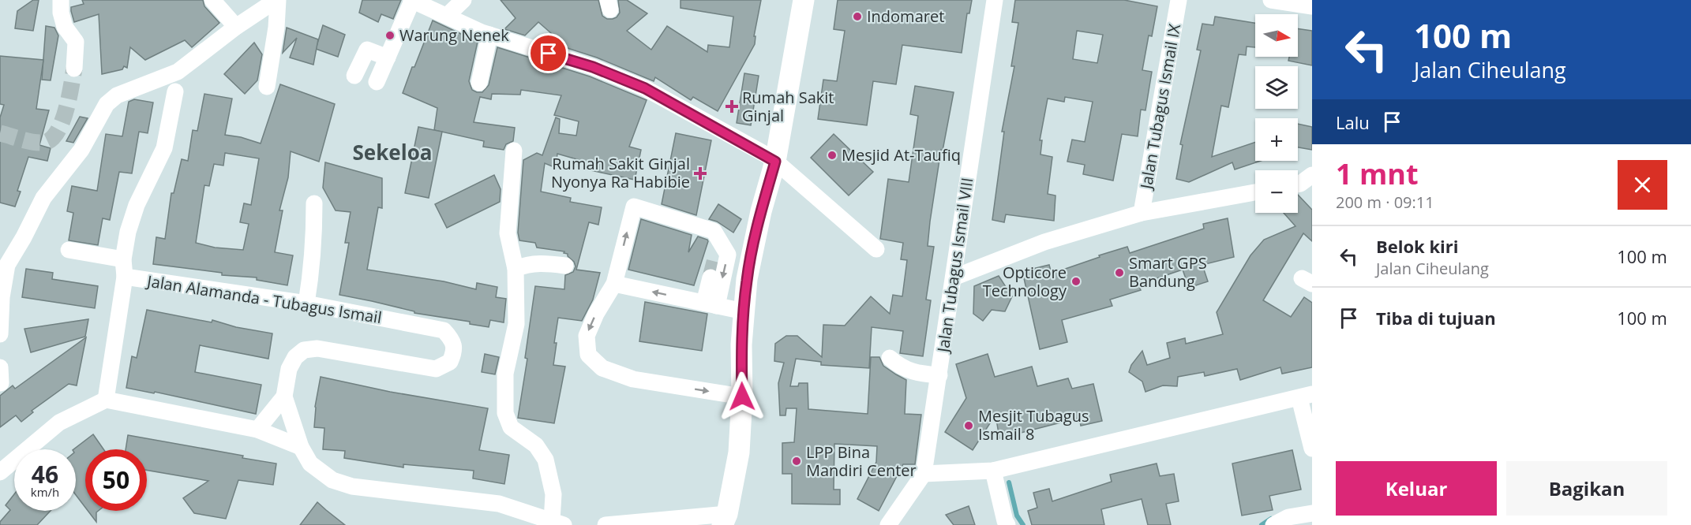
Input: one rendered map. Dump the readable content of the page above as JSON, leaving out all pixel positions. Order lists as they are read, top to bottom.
{
  "streets": {
    "street": ["Jalan Tubagus Ismail IX", "Jalan Tubagus Ismail VIII", "Jalan Alamanda - Tubagus Ismail"]
  },
  "districts": ["Sekeloa"],
  "places": {
    "other": [
      "Indomaret",
      "Warung Nenek",
      "Mesjid At-Taufiq",
      "Smart GPS Bandung",
      "Opticore Technology",
      "Mesjit Tubagus Ismail 8",
      "LPP Bina Mandiri Center"
    ],
    "health": ["Rumah Sakit Ginjal", "Rumah Sakit Ginjal Nyonya Ra Habibie"]
  },
  "north": "right",
  "page": {
    "turn": ["100 m", "Jalan Ciheulang"],
    "map_buttons": ["+", "−"],
    "then": "Lalu",
    "heading": ["1 mnt", "200 m · 09:11"],
    "list": [
      {
        "name": "Belok kiri",
        "note": "Jalan Ciheulang",
        "value": "100 m"
      },
      {
        "name": "Tiba di tujuan",
        "value": "100 m"
      }
    ],
    "speed": "46 km/h",
    "limit": "50",
    "buttons": ["Keluar", "Bagikan"]
  }
}
